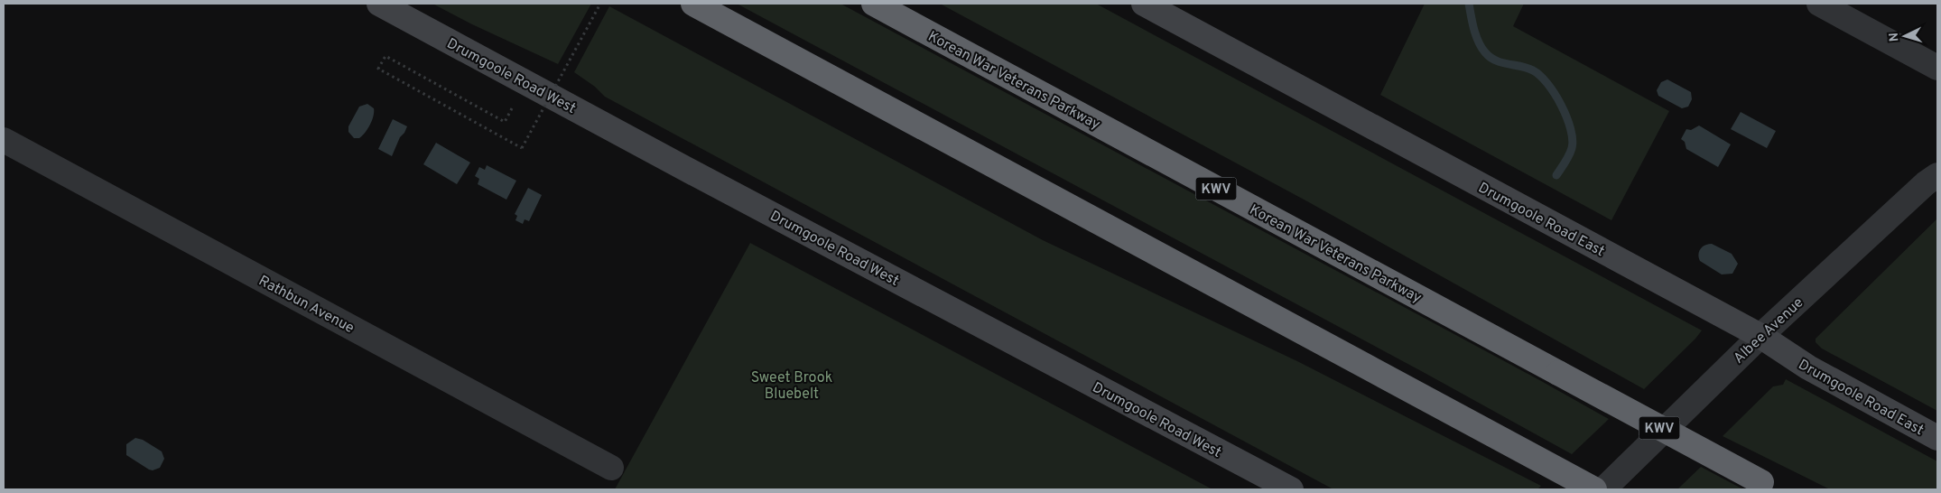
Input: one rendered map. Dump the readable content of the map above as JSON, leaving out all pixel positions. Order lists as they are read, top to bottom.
{
  "streets": {
    "highway": ["Korean War Veterans Parkway", "KWV"],
    "main road": ["Drumgoole Road West", "Drumgoole Road East"],
    "street": ["Rathbun Avenue", "Albee Avenue"]
  },
  "crossings": [
    ["Drumgoole Road East", "Albee Avenue"]
  ],
  "parks": ["Sweet Brook Bluebelt"],
  "north": "left"
}
